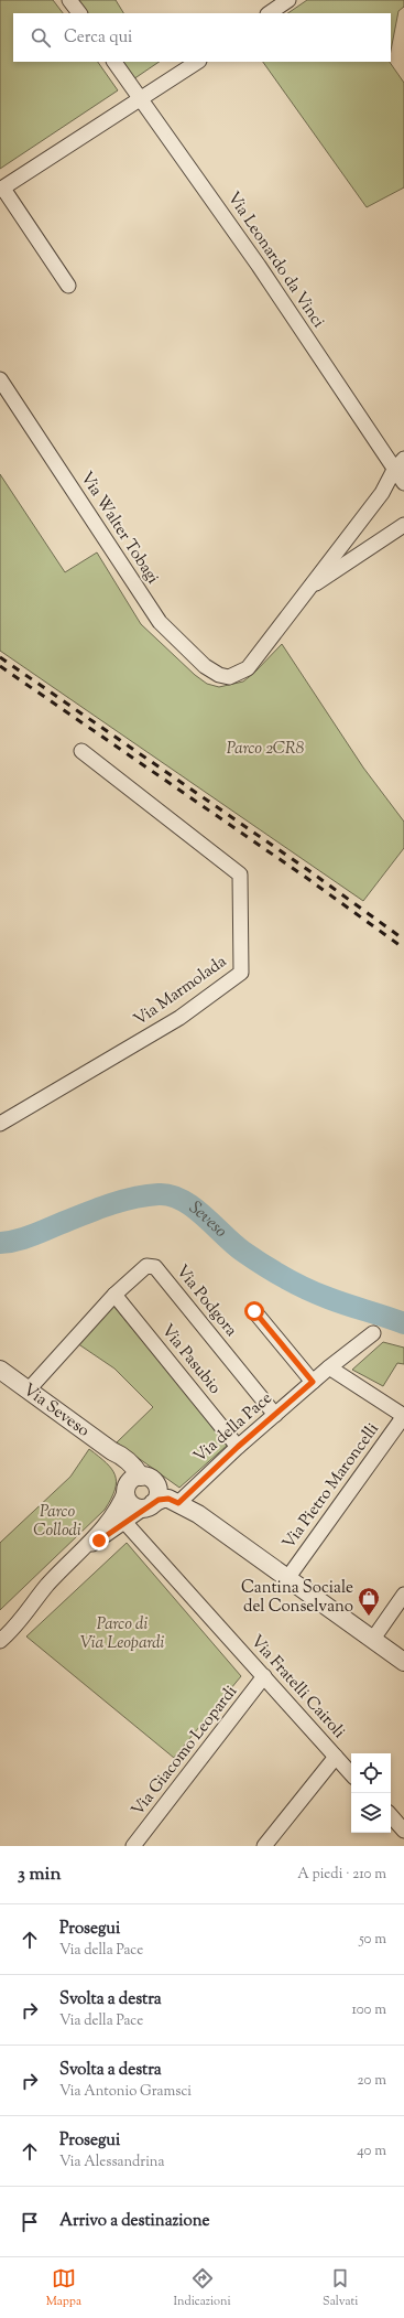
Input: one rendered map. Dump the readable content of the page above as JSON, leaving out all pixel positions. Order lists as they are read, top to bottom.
{
  "streets": {
    "street": [
      "Via Leonardo da Vinci",
      "Via Walter Tobagi",
      "Via Marmolada",
      "Via Podgora",
      "Via Pasubio",
      "Via Seveso",
      "Via della Pace",
      "Via Pietro Maroncelli",
      "Via Fratelli Cairoli",
      "Via Giacomo Leopardi"
    ]
  },
  "crossings": [
    ["Via Podgora", "Via Pasubio"],
    ["Via Podgora", "Via Seveso"],
    ["Via Podgora", "Via della Pace"],
    ["Via Pasubio", "Via della Pace"],
    ["Via Fratelli Cairoli", "Via Giacomo Leopardi"]
  ],
  "water": ["Seveso"],
  "parks": ["Parco 2CR8", "Parco Collodi", "Parco di Via Leopardi"],
  "places": {
    "shop": ["Cantina Sociale del Conselvano"]
  },
  "page": {
    "search": "Cerca qui",
    "heading": ["3 min", "A piedi · 210 m"],
    "list": [
      ["Prosegui", "Via della Pace", "50 m"],
      ["Svolta a destra", "Via della Pace", "100 m"],
      ["Svolta a destra", "Via Antonio Gramsci", "20 m"],
      ["Prosegui", "Via Alessandrina", "40 m"],
      "Arrivo a destinazione"
    ],
    "nav": ["Mappa", "Indicazioni", "Salvati"]
  }
}
